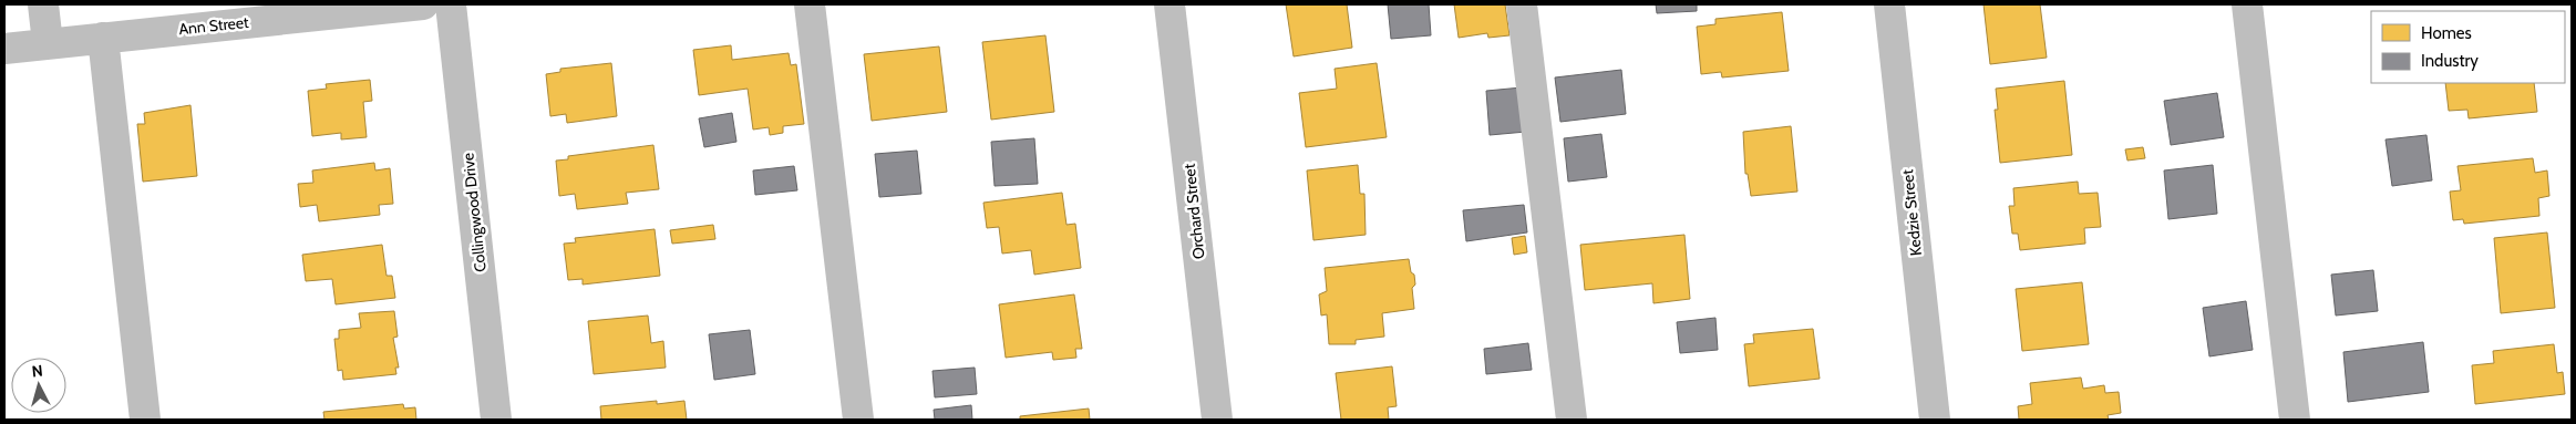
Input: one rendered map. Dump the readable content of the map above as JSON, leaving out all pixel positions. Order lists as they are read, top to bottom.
{
  "streets": {
    "street": [
      "Ann Street",
      "Orchard Street",
      "Collingwood Drive",
      "Kedzie Street"
    ]
  },
  "legend": ["Homes", "Industry"],
  "north": "top"
}
